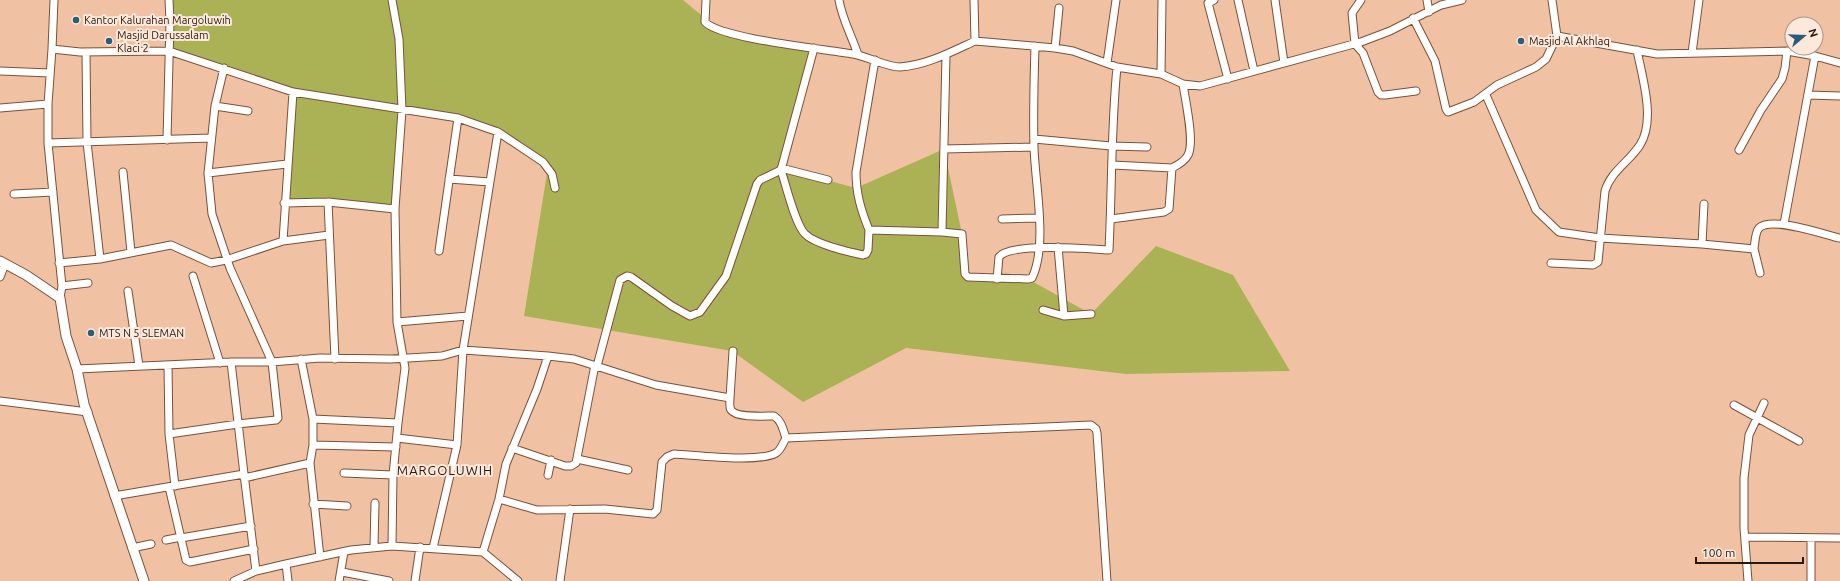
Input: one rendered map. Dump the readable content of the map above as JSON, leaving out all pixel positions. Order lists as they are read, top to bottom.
{
  "districts": ["MARGOLUWIH"],
  "places": [
    "Kantor Kalurahan Margoluwih",
    "Masjid Darussalam Klaci 2",
    "Masjid Al Akhlaq",
    "MTS N 5 SLEMAN"
  ],
  "scale_bar": "100 m",
  "north": "right"
}
